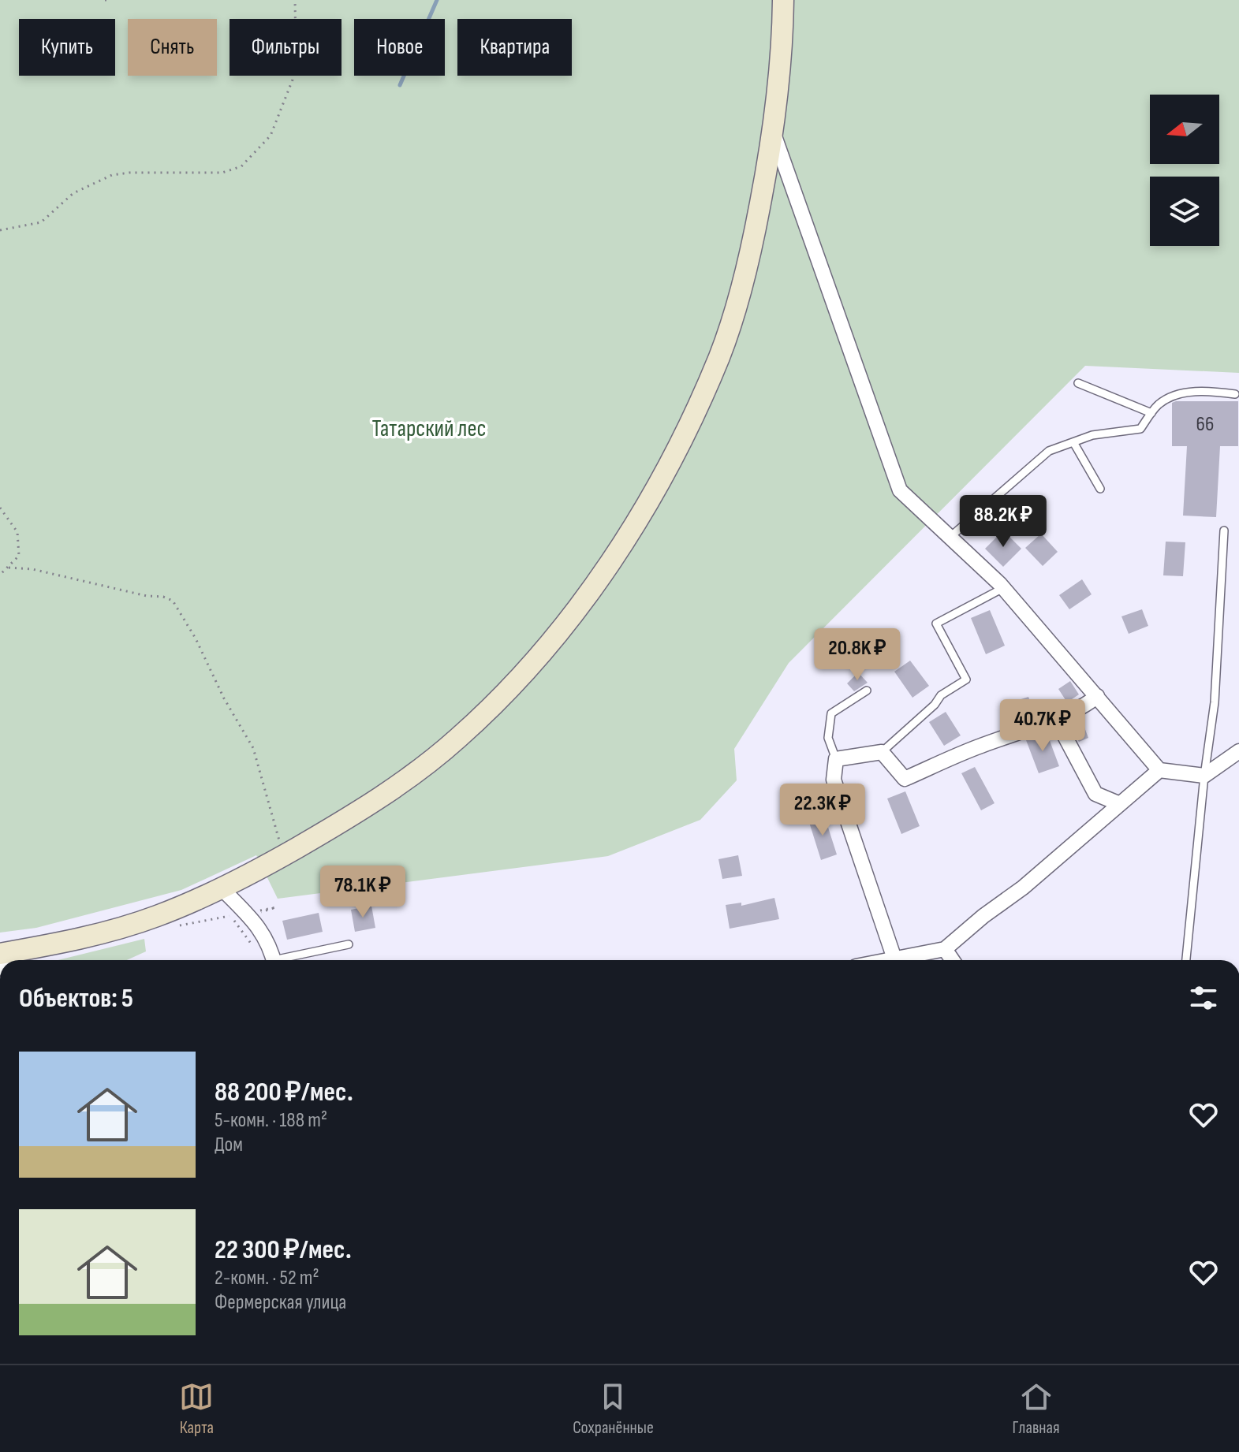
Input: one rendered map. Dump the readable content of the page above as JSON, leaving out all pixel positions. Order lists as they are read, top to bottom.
{
  "parks": ["Татарский лес"],
  "house_numbers": ["66"],
  "north": "left",
  "page": {
    "chip": [
      "Купить",
      "Снять",
      "Фильтры",
      "Новое",
      "Квартира"
    ],
    "price": [
      "88.2K ₽",
      "20.8K ₽",
      "40.7K ₽",
      "22.3K ₽",
      "78.1K ₽"
    ],
    "heading": "Объектов: 5",
    "list": [
      {
        "name": "88 200 ₽/мес.",
        "note": "5-комн. · 188 m² · Дом"
      },
      {
        "name": "22 300 ₽/мес.",
        "note": "2-комн. · 52 m² · Фермерская улица"
      }
    ],
    "tabs": ["Карта", "Сохранённые", "Главная"]
  }
}
